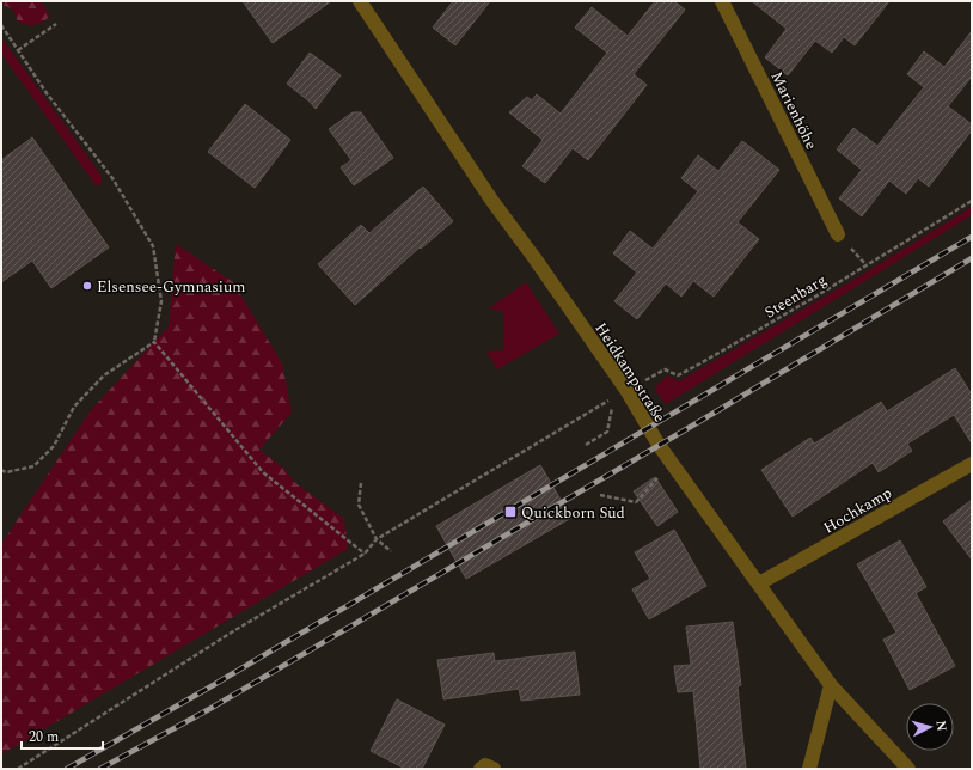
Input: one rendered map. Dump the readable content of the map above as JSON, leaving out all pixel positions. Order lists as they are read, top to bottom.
{
  "streets": {
    "street": ["Marienhöhe", "Heidkampstraße", "Hochkamp"],
    "path": ["Steenbarg"]
  },
  "crossings": [
    ["Steenbarg", "Heidkampstraße"],
    ["Heidkampstraße", "Hochkamp"]
  ],
  "places": {
    "other": ["Elsensee-Gymnasium"],
    "transit": ["Quickborn Süd"]
  },
  "scale_bar": "20 m",
  "north": "right"
}
